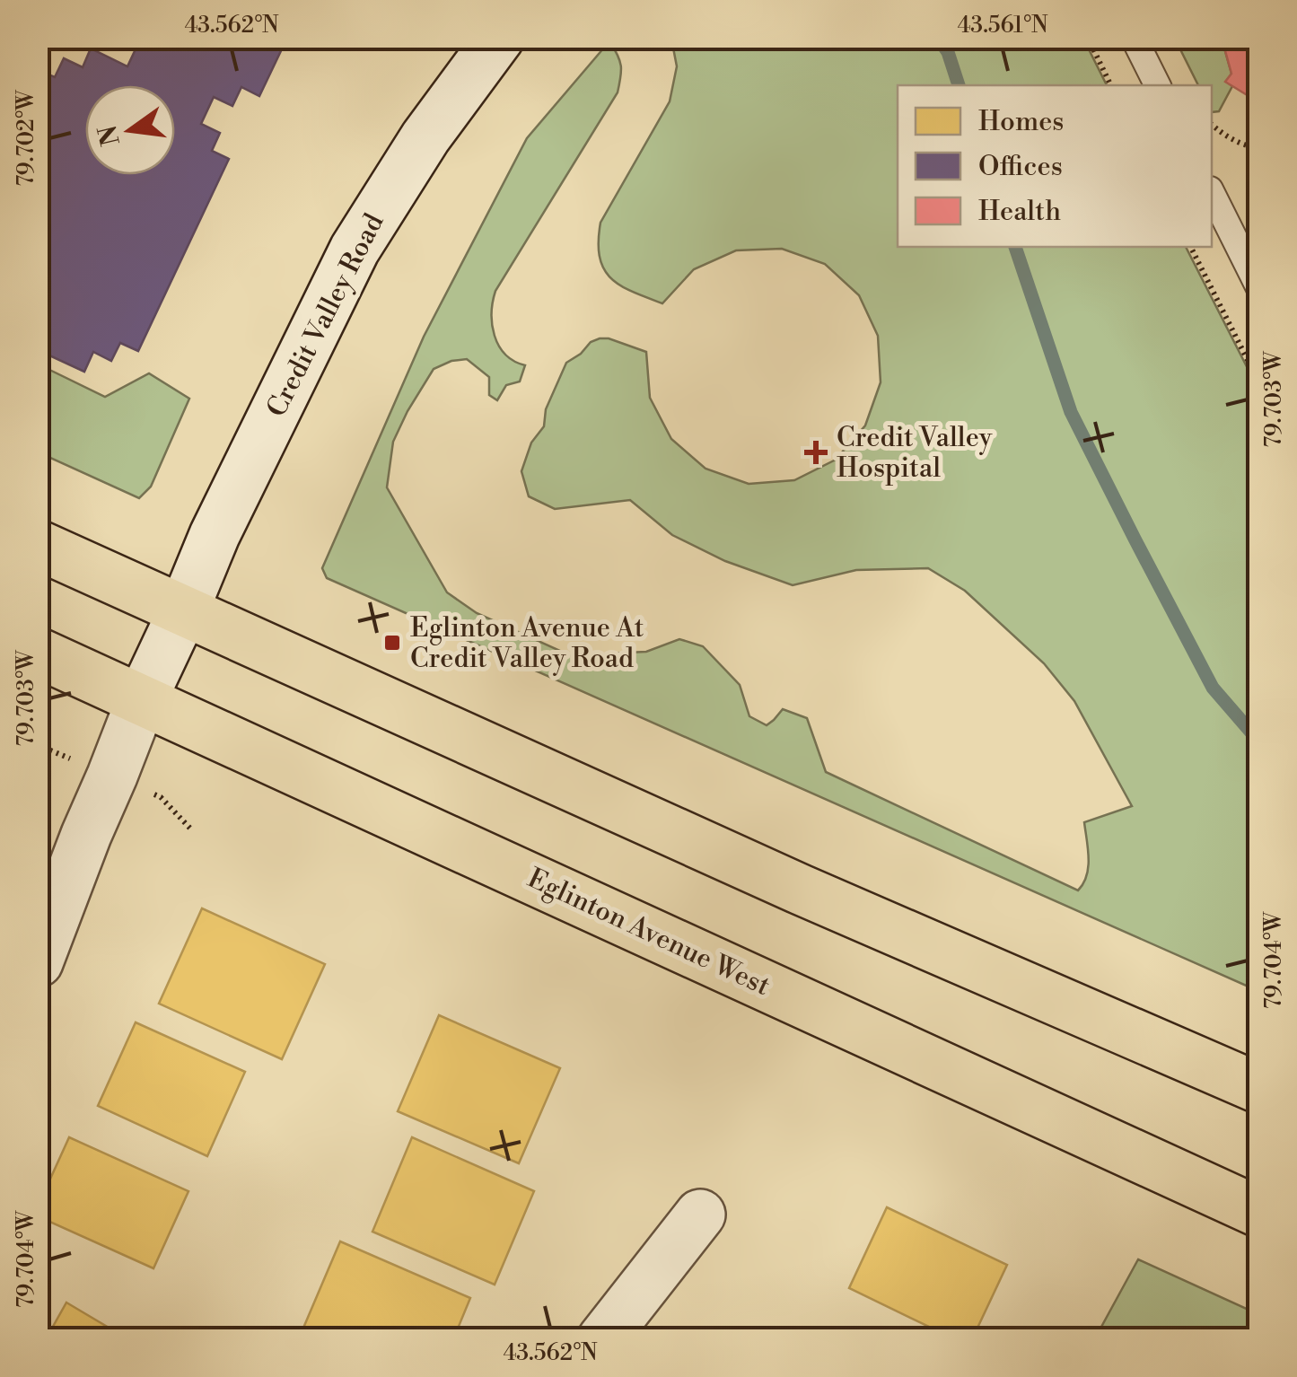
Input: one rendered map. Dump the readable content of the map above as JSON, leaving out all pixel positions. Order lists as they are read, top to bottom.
{
  "streets": {
    "main road": ["Eglinton Avenue West"],
    "street": ["Credit Valley Road"]
  },
  "crossings": [
    ["Credit Valley Road", "Eglinton Avenue West"]
  ],
  "places": {
    "health": ["Credit Valley Hospital"],
    "transit": ["Eglinton Avenue At Credit Valley Road"]
  },
  "legend": ["Homes", "Offices", "Health"],
  "north": "left",
  "coordinates": [
    "43.562°N",
    "43.561°N",
    "79.702°W",
    "79.703°W",
    "79.704°W"
  ]
}
